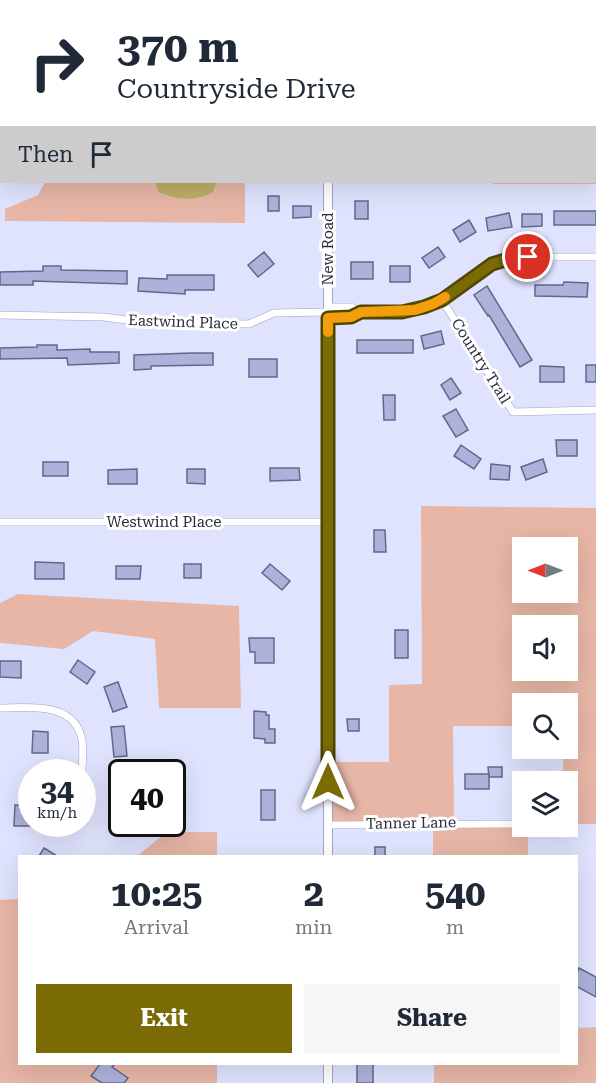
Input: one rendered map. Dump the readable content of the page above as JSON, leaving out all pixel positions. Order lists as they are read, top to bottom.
{
  "streets": {
    "street": [
      "New Road",
      "Eastwind Place",
      "Country Trail",
      "Westwind Place",
      "Tanner Lane"
    ]
  },
  "crossings": [
    ["New Road", "Eastwind Place"],
    ["New Road", "Westwind Place"],
    ["New Road", "Tanner Lane"]
  ],
  "north": "left",
  "page": {
    "turn": ["370 m", "Countryside Drive"],
    "then": "Then",
    "speed": "34 km/h",
    "limit": "40",
    "eta": [
      "10:25",
      "Arrival",
      "2",
      "min",
      "540",
      "m"
    ],
    "buttons": ["Exit", "Share"]
  }
}
